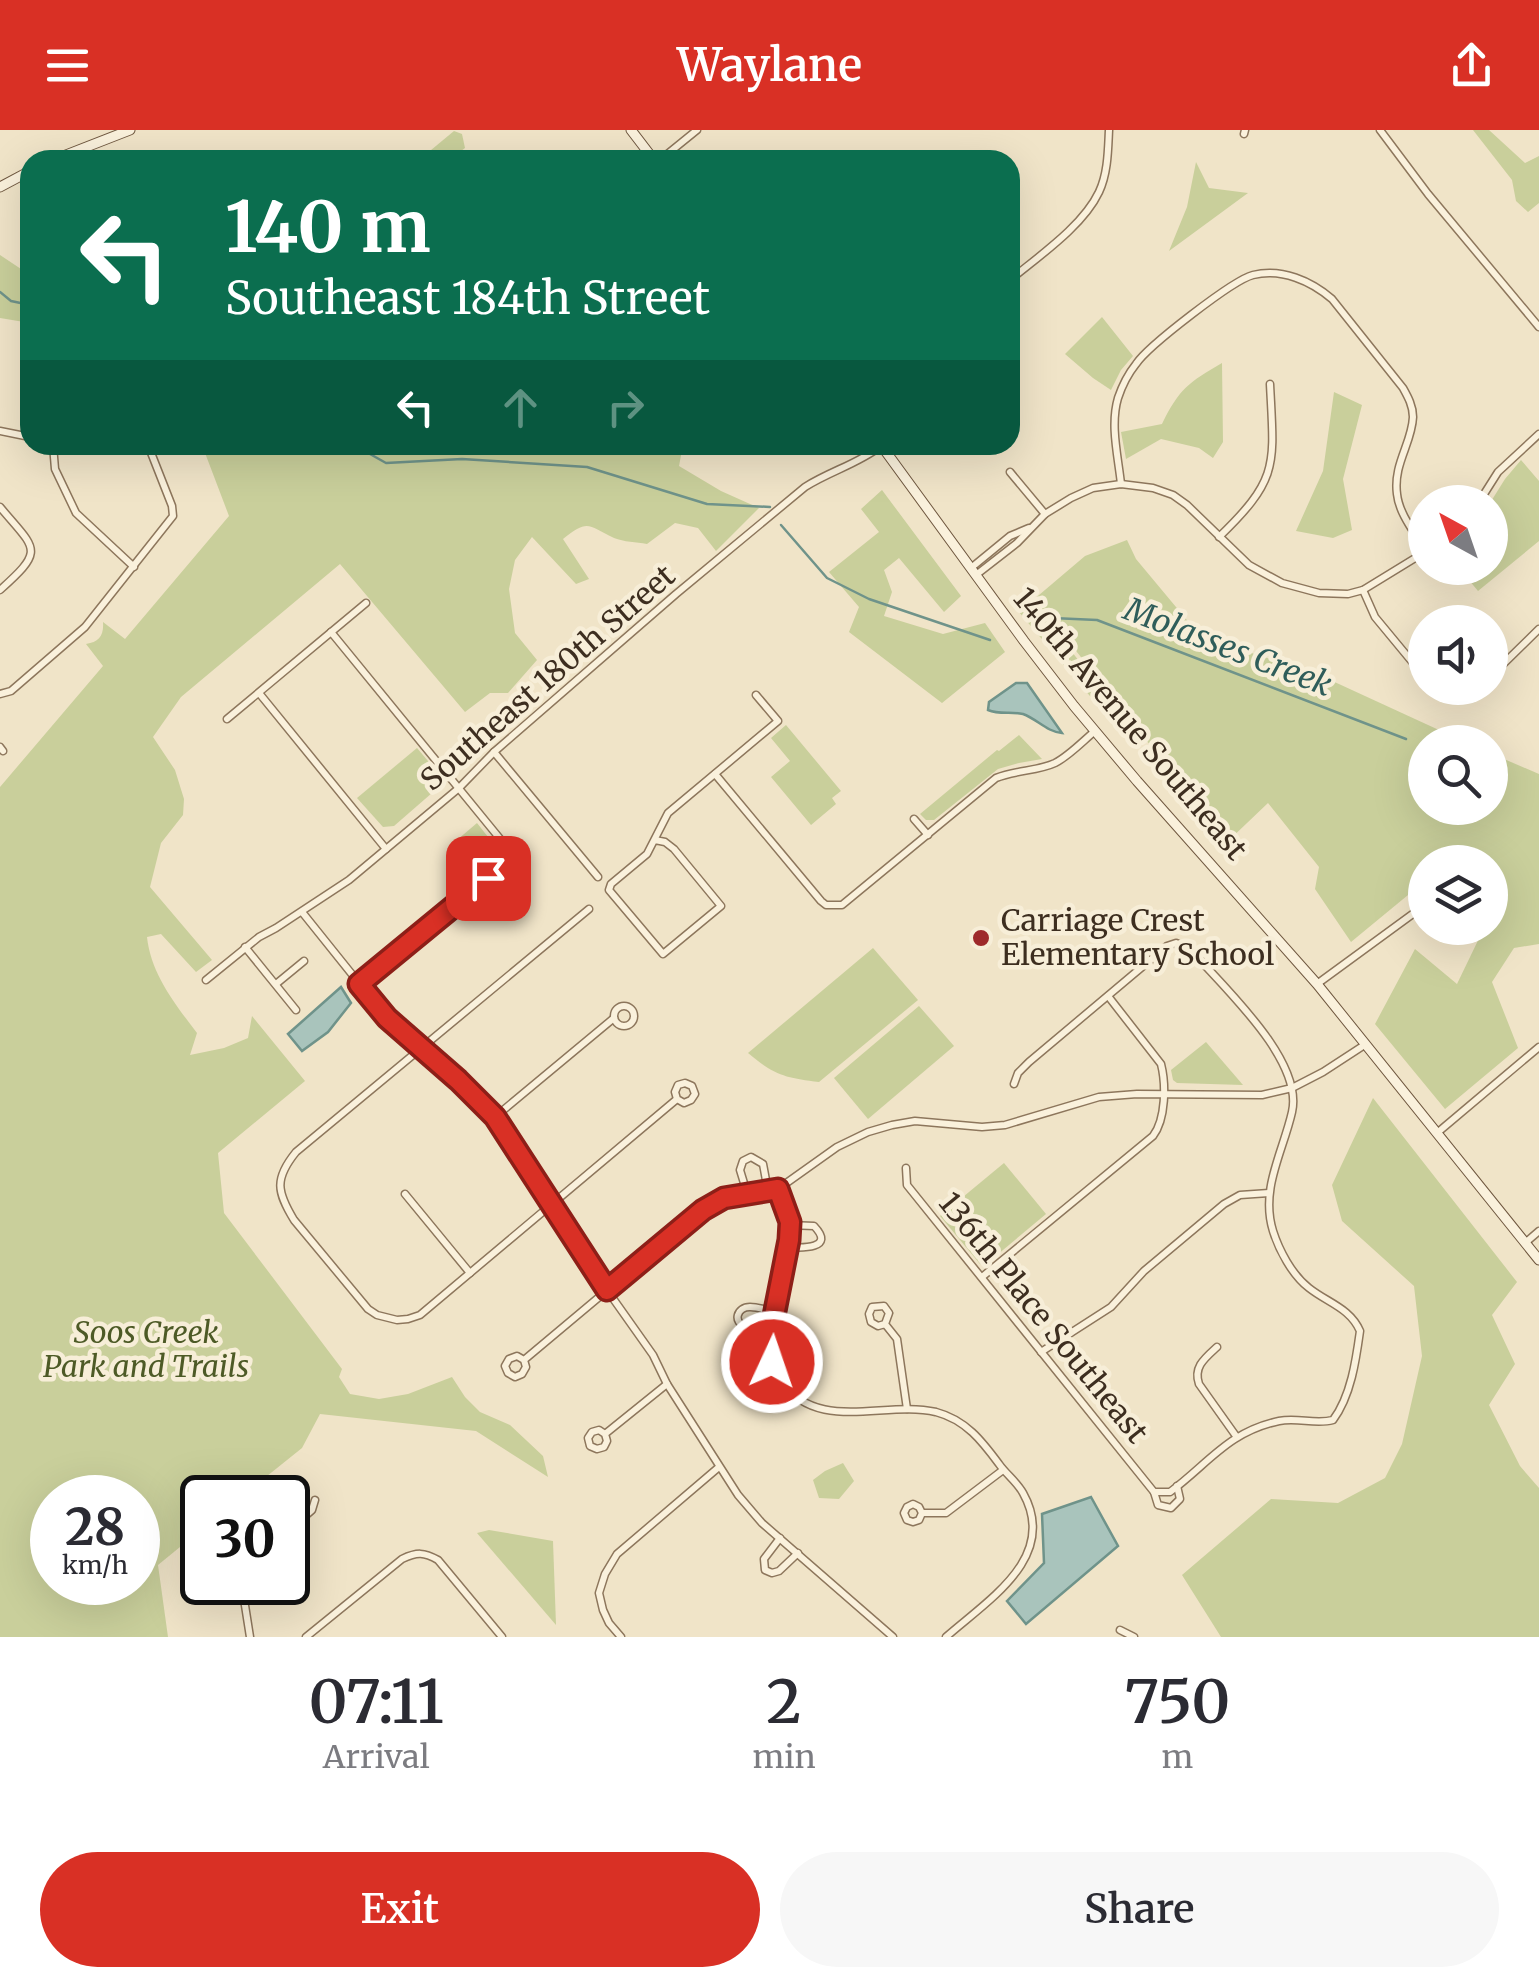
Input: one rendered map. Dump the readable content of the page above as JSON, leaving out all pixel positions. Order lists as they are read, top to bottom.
{
  "streets": {
    "main road": ["140th Avenue Southeast"],
    "street": ["Southeast 180th Street", "136th Place Southeast"]
  },
  "water": ["Molasses Creek"],
  "parks": ["Soos Creek Park and Trails"],
  "places": ["Carriage Crest Elementary School"],
  "north": "top left",
  "page": {
    "header": "Waylane",
    "turn": ["140 m", "Southeast 184th Street"],
    "speed": "28 km/h",
    "limit": "30",
    "eta": [
      "07:11",
      "Arrival",
      "2",
      "min",
      "750",
      "m"
    ],
    "buttons": ["Exit", "Share"]
  }
}
